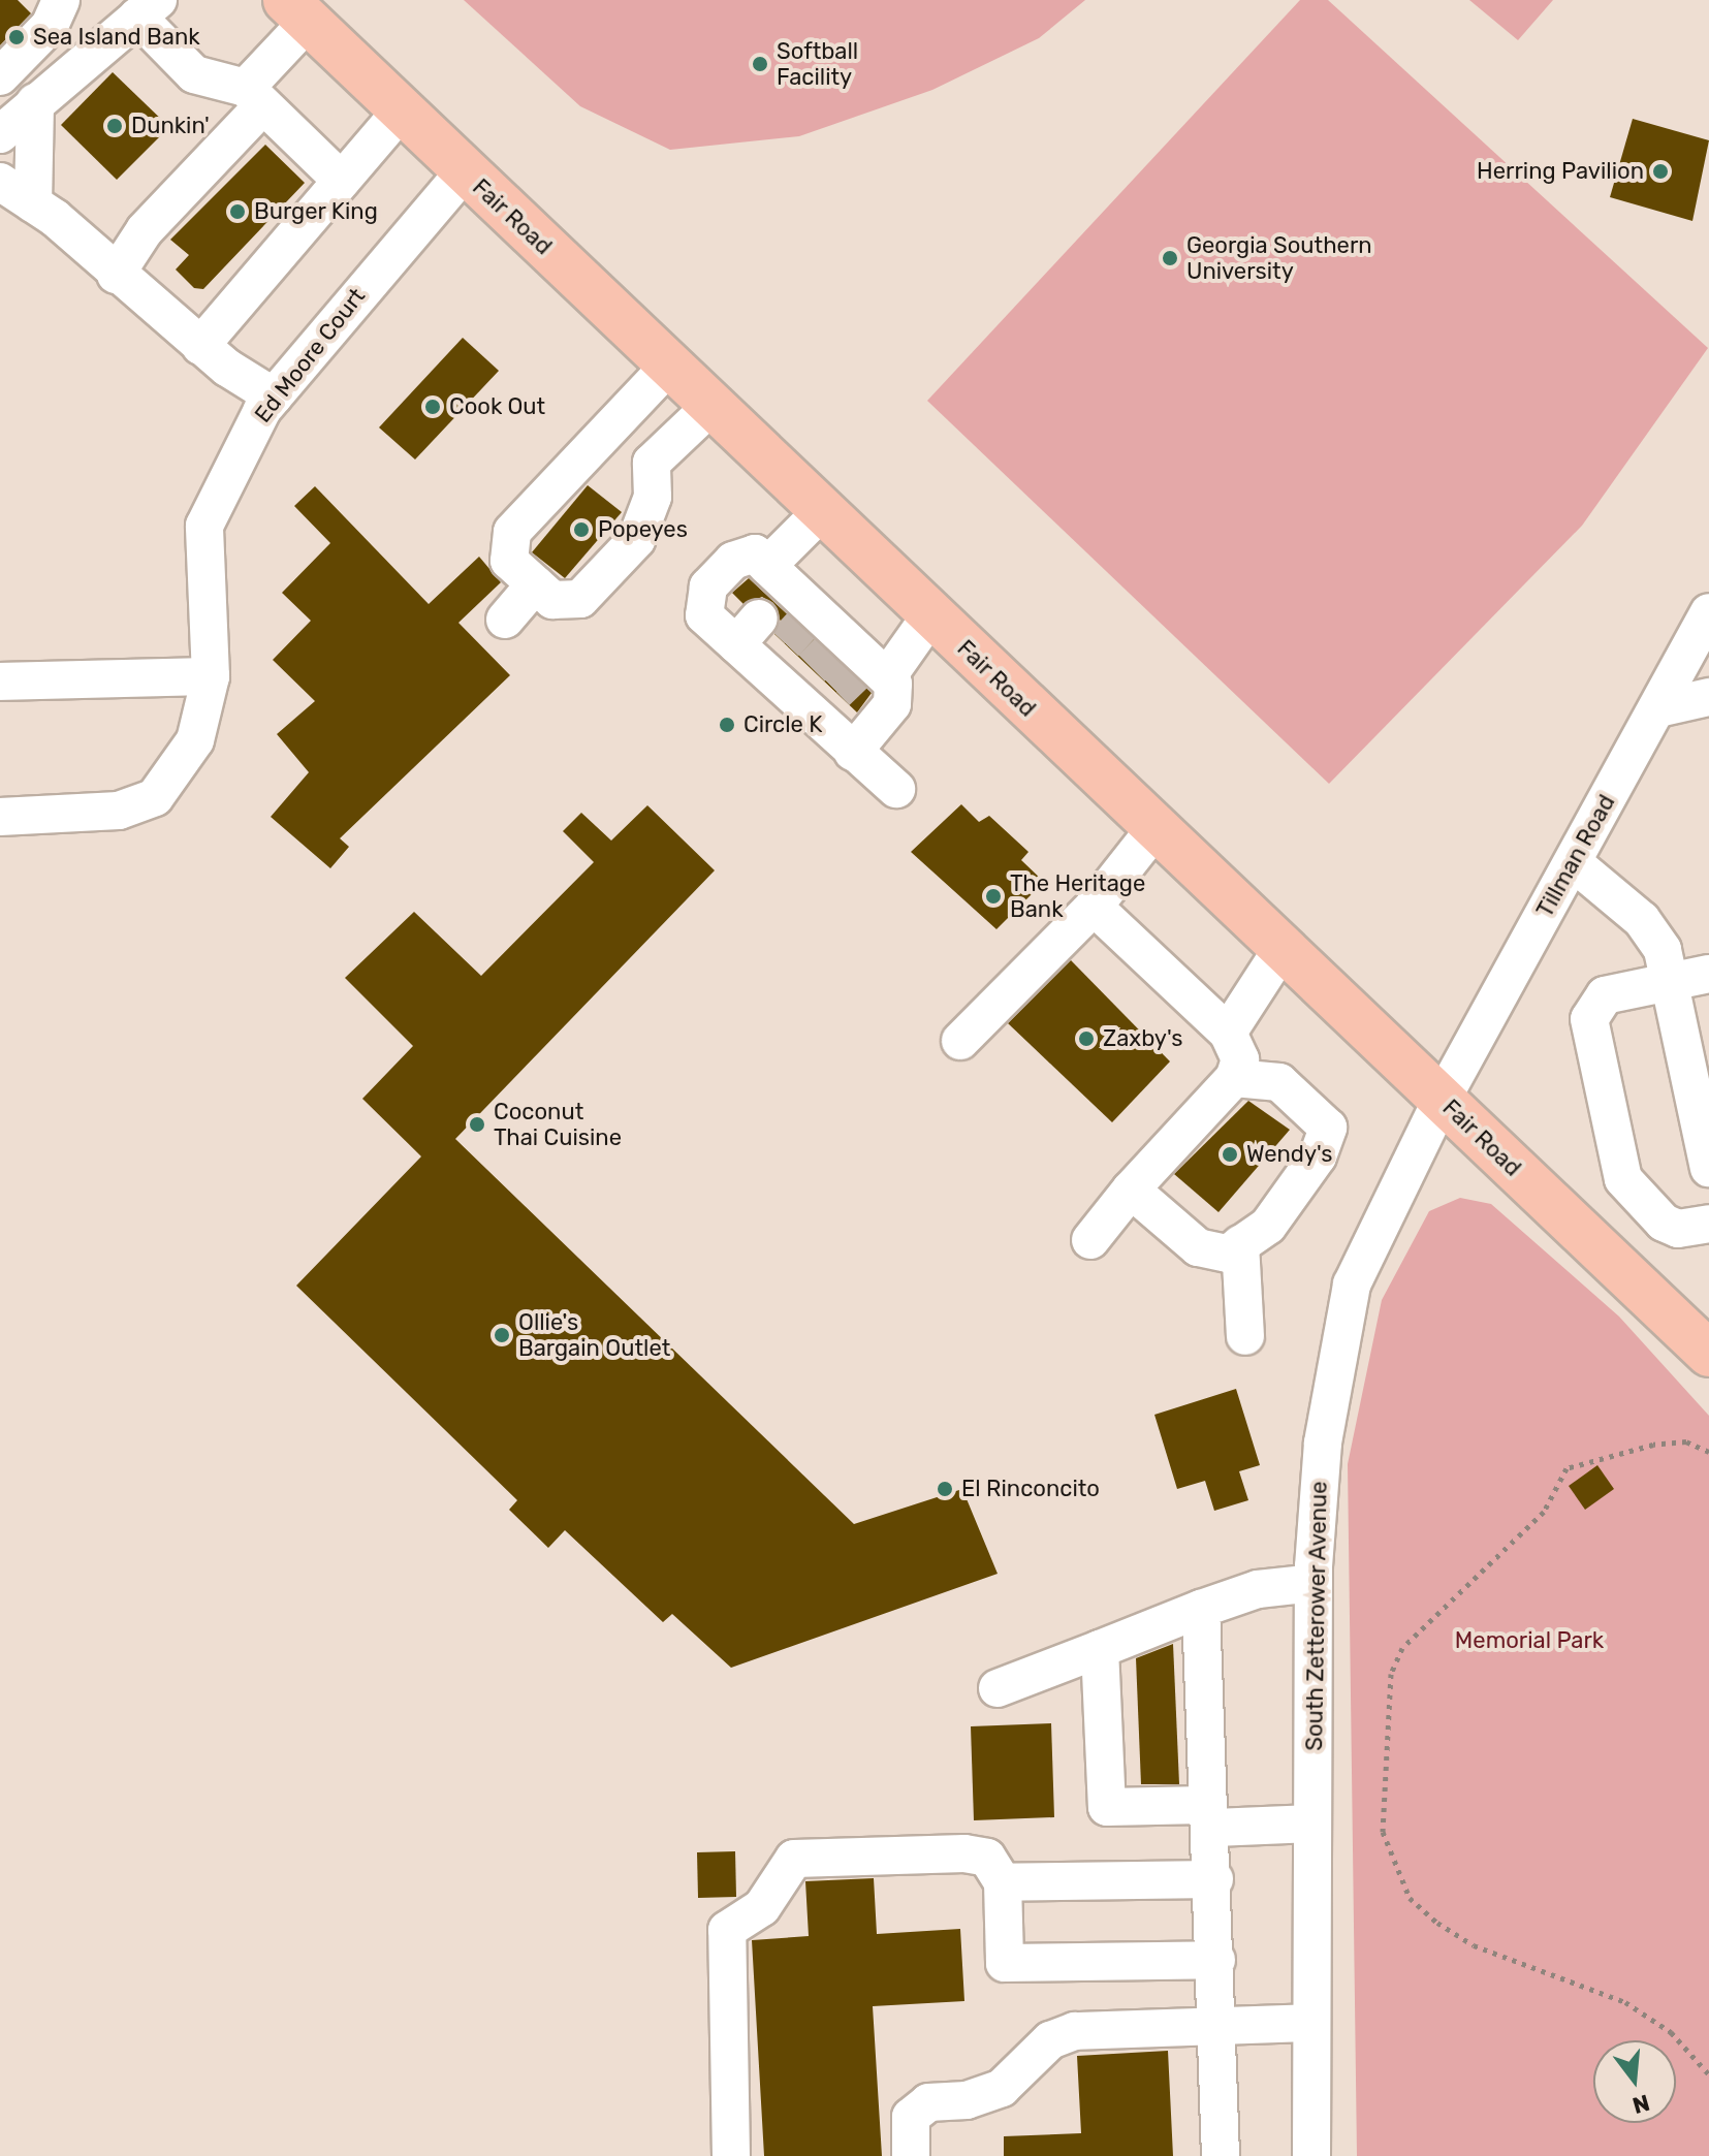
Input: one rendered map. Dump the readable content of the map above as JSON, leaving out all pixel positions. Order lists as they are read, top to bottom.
{
  "streets": {
    "main road": ["Fair Road"],
    "street": ["Ed Moore Court", "Tillman Road", "South Zetterower Avenue"]
  },
  "crossings": [
    ["Fair Road", "Ed Moore Court"],
    ["Fair Road", "Tillman Road"],
    ["Fair Road", "South Zetterower Avenue"],
    ["Tillman Road", "South Zetterower Avenue"]
  ],
  "parks": ["Memorial Park"],
  "places": [
    "Sea Island Bank",
    "Softball Facility",
    "Dunkin'",
    "Herring Pavilion",
    "Burger King",
    "Georgia Southern University",
    "Cook Out",
    "Popeyes",
    "Circle K",
    "The Heritage Bank",
    "Zaxby's",
    "Coconut Thai Cuisine",
    "Wendy's",
    "Ollie's Bargain Outlet",
    "El Rinconcito"
  ],
  "north": "bottom"
}
